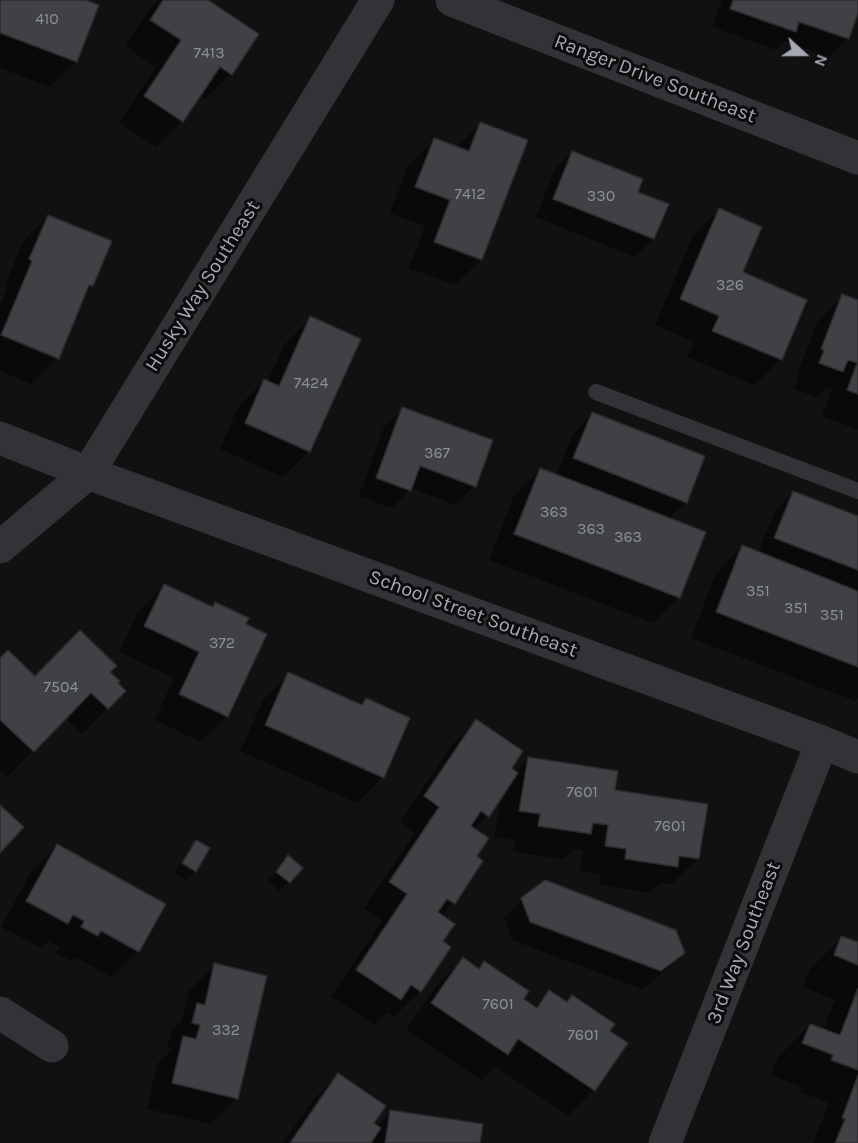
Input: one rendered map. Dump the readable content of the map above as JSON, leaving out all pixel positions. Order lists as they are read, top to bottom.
{
  "streets": {
    "street": [
      "Ranger Drive Southeast",
      "Husky Way Southeast",
      "School Street Southeast",
      "3rd Way Southeast"
    ]
  },
  "crossings": [
    ["Husky Way Southeast", "School Street Southeast"],
    ["School Street Southeast", "3rd Way Southeast"]
  ],
  "house_numbers": [
    "410",
    "7413",
    "7412",
    "330",
    "326",
    "7424",
    "367",
    "363",
    "363",
    "363",
    "351",
    "351",
    "351",
    "372",
    "7504",
    "7601",
    "7601",
    "7601",
    "332",
    "7601"
  ],
  "north": "right"
}
